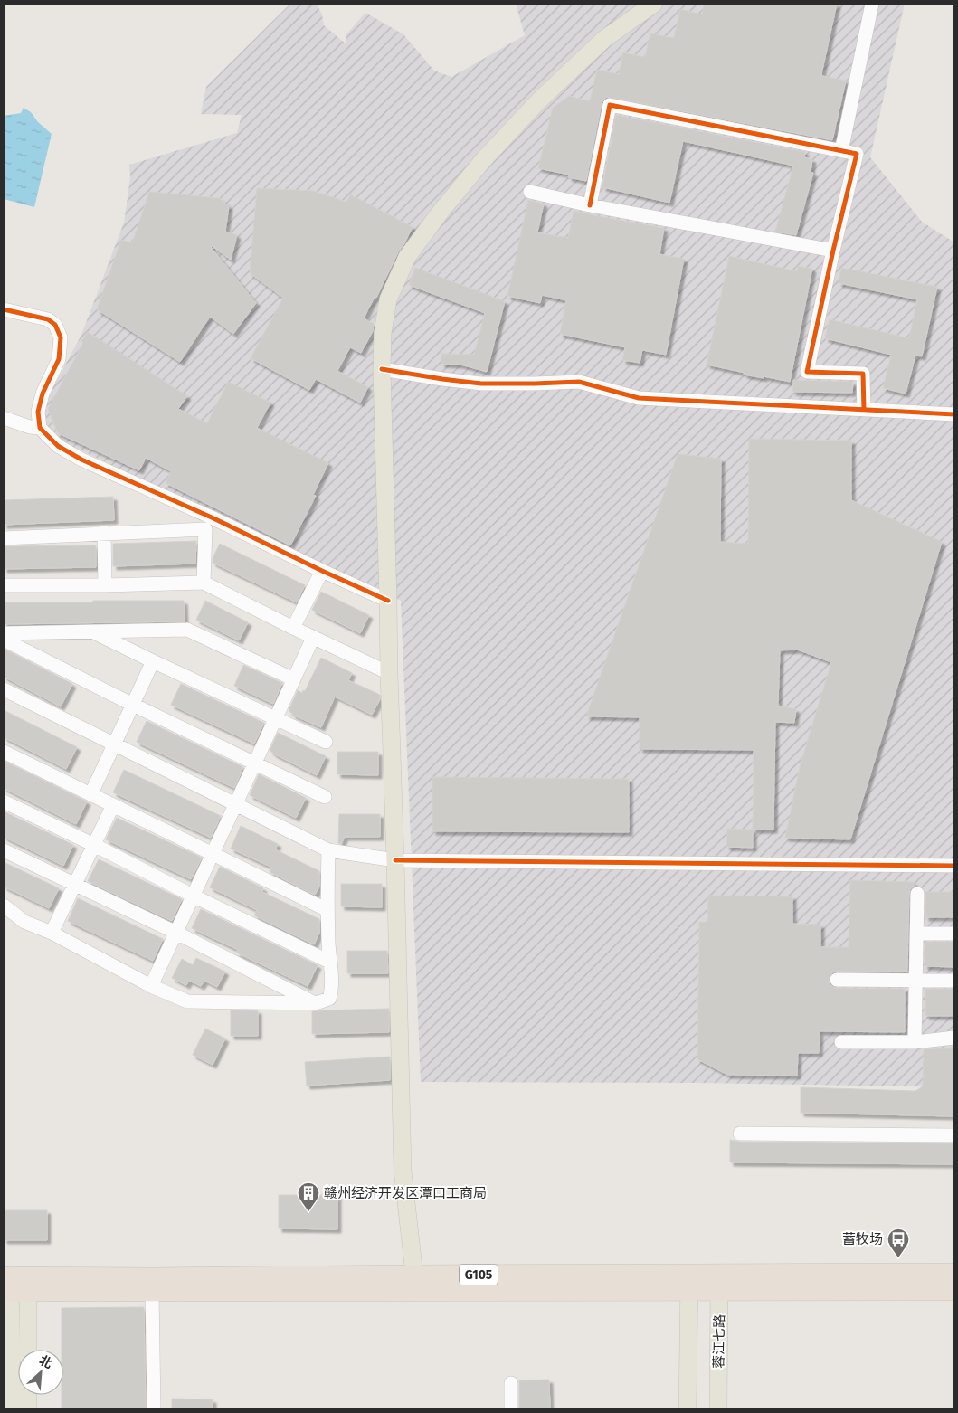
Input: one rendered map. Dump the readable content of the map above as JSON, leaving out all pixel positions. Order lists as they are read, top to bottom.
{
  "streets": {
    "highway": ["G105"],
    "main road": ["蓉江七路"]
  },
  "crossings": [
    ["G105", "蓉江七路"]
  ],
  "places": {
    "building": ["赣州经济开发区潭口工商局"],
    "bus stop": ["蓄牧场"]
  },
  "north": "top right"
}
